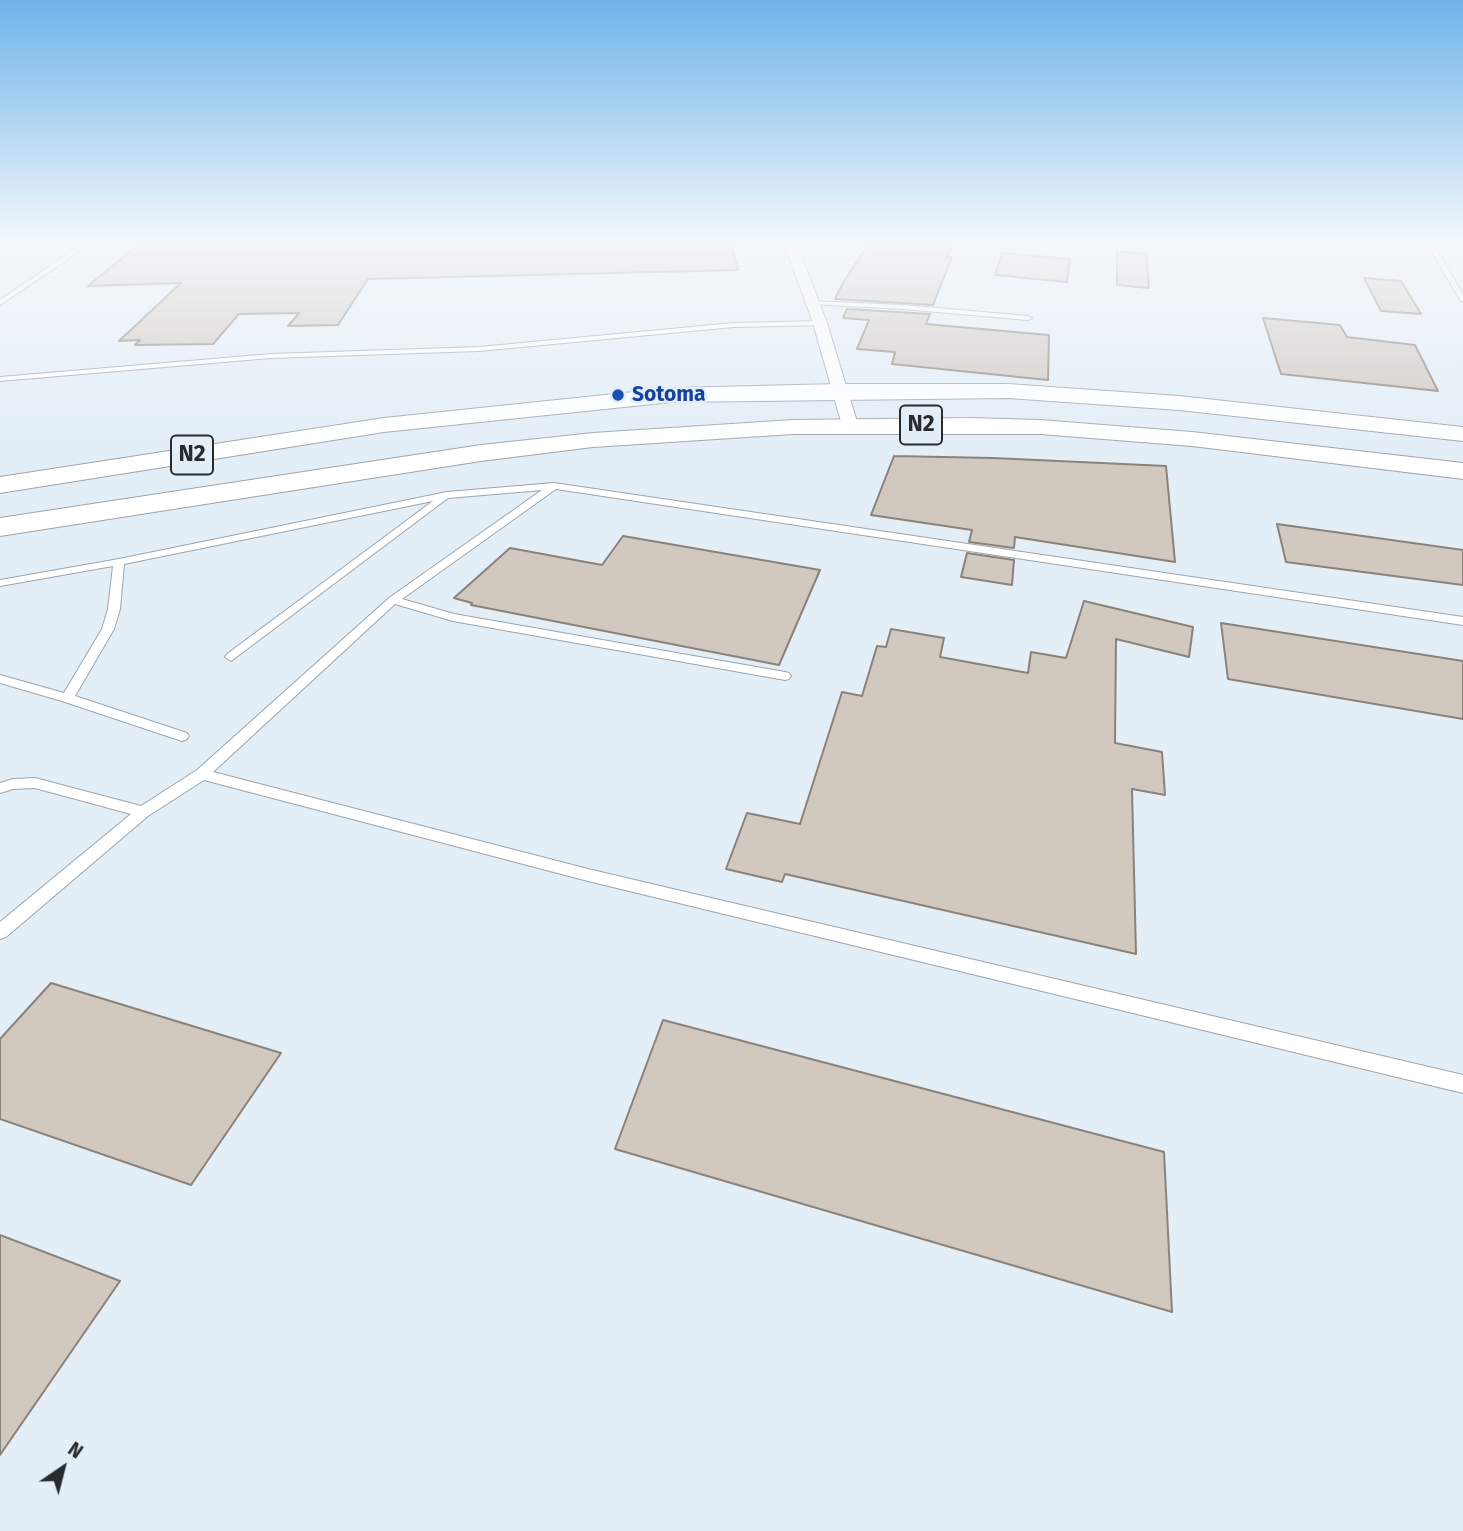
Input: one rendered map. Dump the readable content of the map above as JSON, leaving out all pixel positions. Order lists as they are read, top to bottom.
{
  "streets": {
    "highway": ["N2"]
  },
  "places": ["Sotoma"],
  "north": "top right"
}
